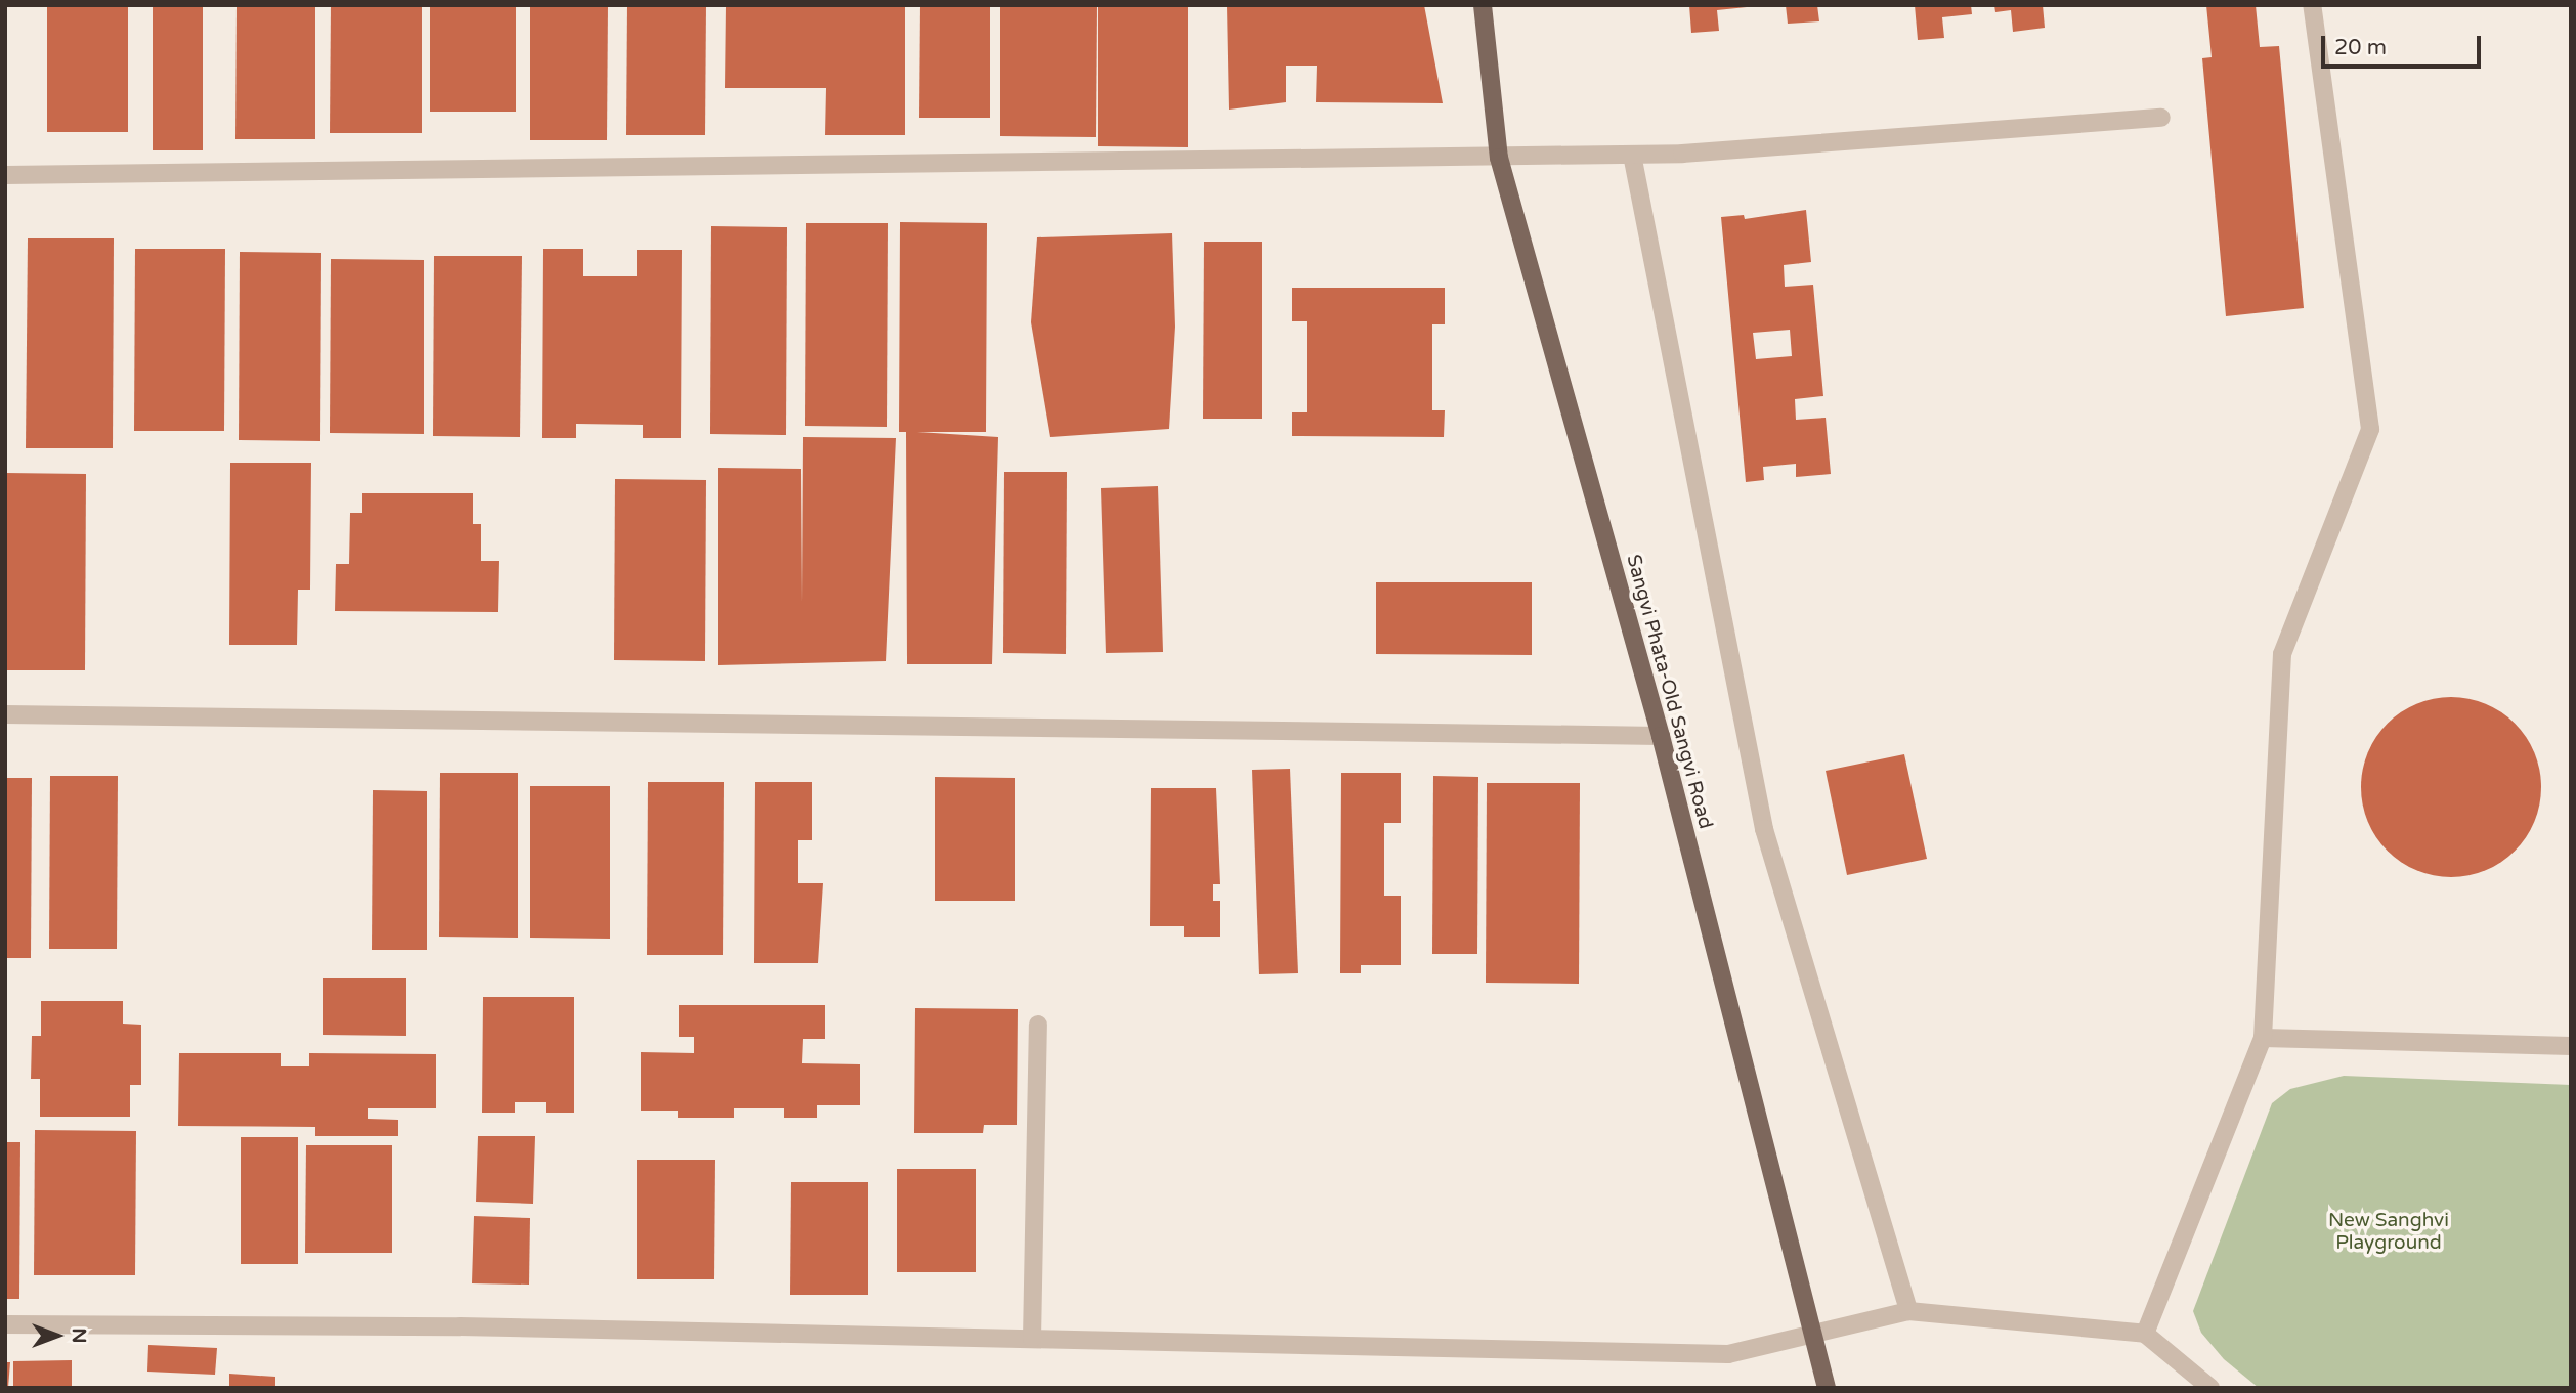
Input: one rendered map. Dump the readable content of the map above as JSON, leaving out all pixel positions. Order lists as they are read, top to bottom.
{
  "streets": {
    "main road": ["Sangvi Phata-Old Sangvi Road"]
  },
  "parks": ["New Sanghvi Playground"],
  "scale_bar": "20 m",
  "north": "right"
}
